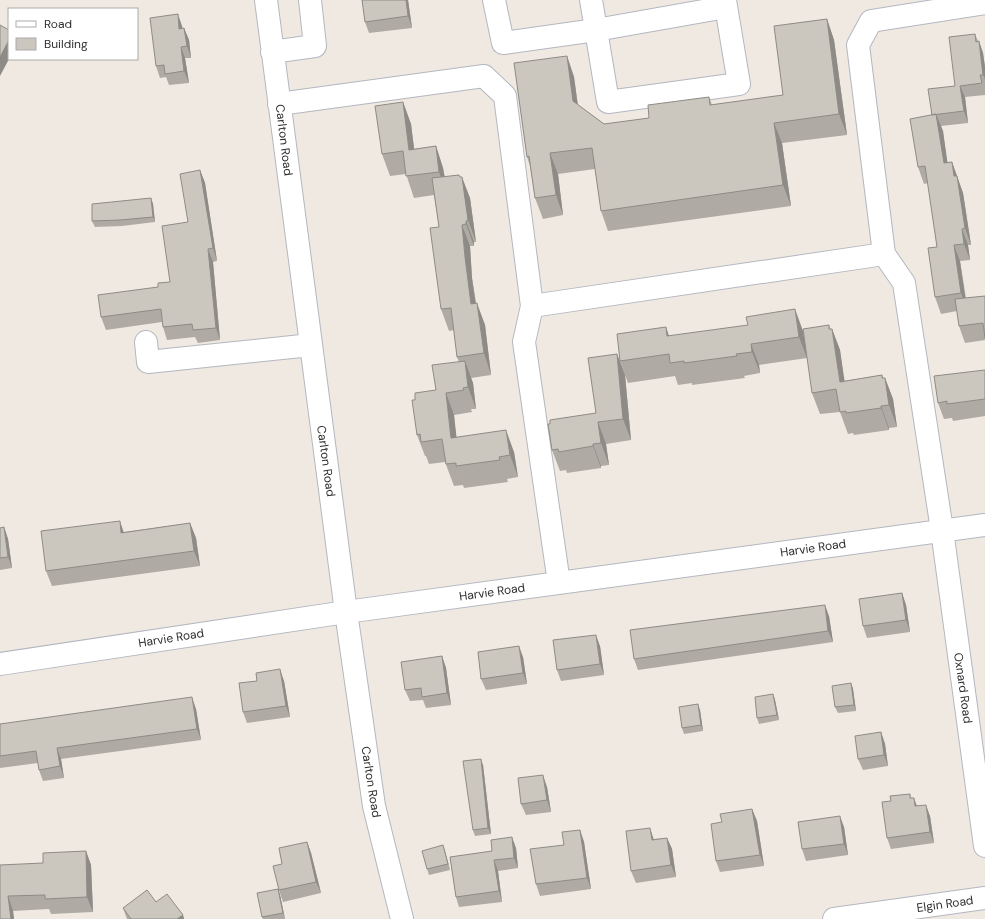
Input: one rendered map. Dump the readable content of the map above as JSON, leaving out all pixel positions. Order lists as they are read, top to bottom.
{
  "streets": {
    "street": [
      "Carlton Road",
      "Harvie Road",
      "Oxnard Road",
      "Elgin Road"
    ]
  },
  "crossings": [
    ["Carlton Road", "Harvie Road"],
    ["Harvie Road", "Oxnard Road"]
  ],
  "legend": ["Road", "Building"]
}
